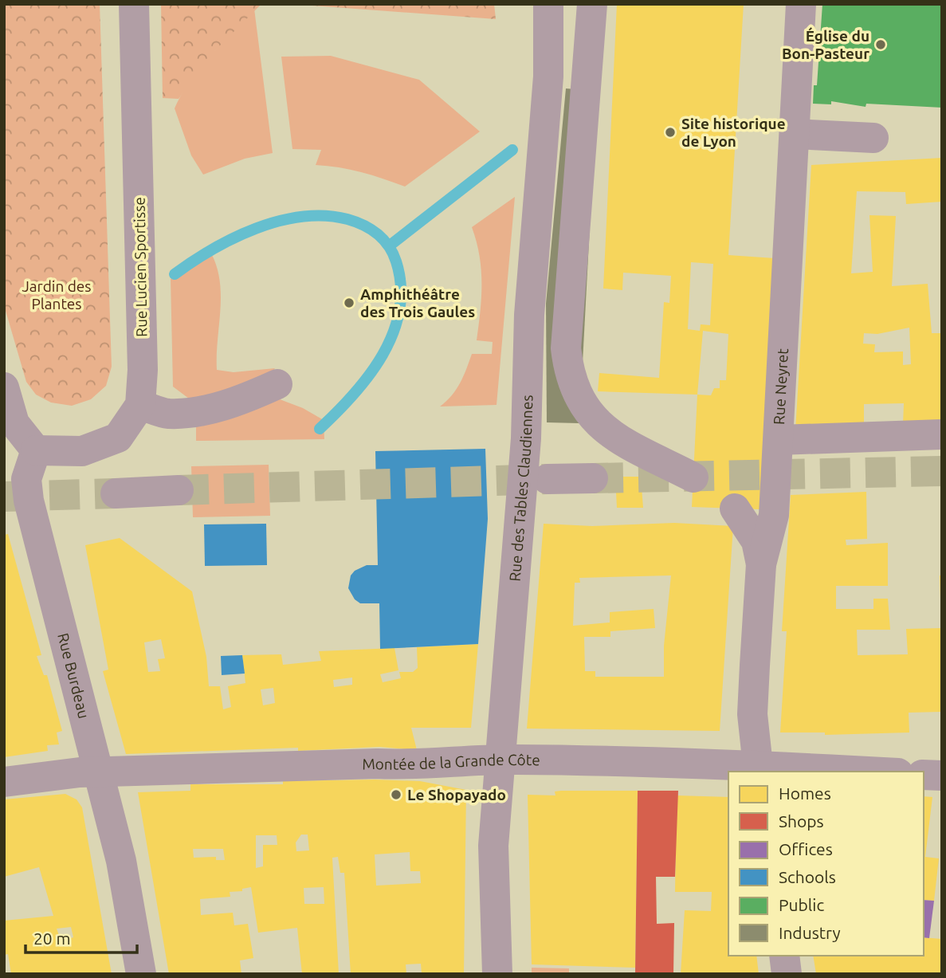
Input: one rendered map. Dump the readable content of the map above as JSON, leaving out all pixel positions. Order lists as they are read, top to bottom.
{
  "streets": {
    "street": [
      "Rue Lucien Sportisse",
      "Rue Neyret",
      "Rue des Tables Claudiennes",
      "Rue Burdeau",
      "Montée de la Grande Côte"
    ]
  },
  "crossings": [
    ["Rue Lucien Sportisse", "Rue Burdeau"],
    ["Rue Neyret", "Montée de la Grande Côte"],
    ["Rue des Tables Claudiennes", "Montée de la Grande Côte"],
    ["Rue Burdeau", "Montée de la Grande Côte"]
  ],
  "parks": ["Jardin des Plantes"],
  "places": [
    "Église du Bon-Pasteur",
    "Site historique de Lyon",
    "Amphithéâtre des Trois Gaules",
    "Le Shopayado"
  ],
  "legend": [
    "Homes",
    "Shops",
    "Offices",
    "Schools",
    "Public",
    "Industry"
  ],
  "scale_bar": "20 m"
}
